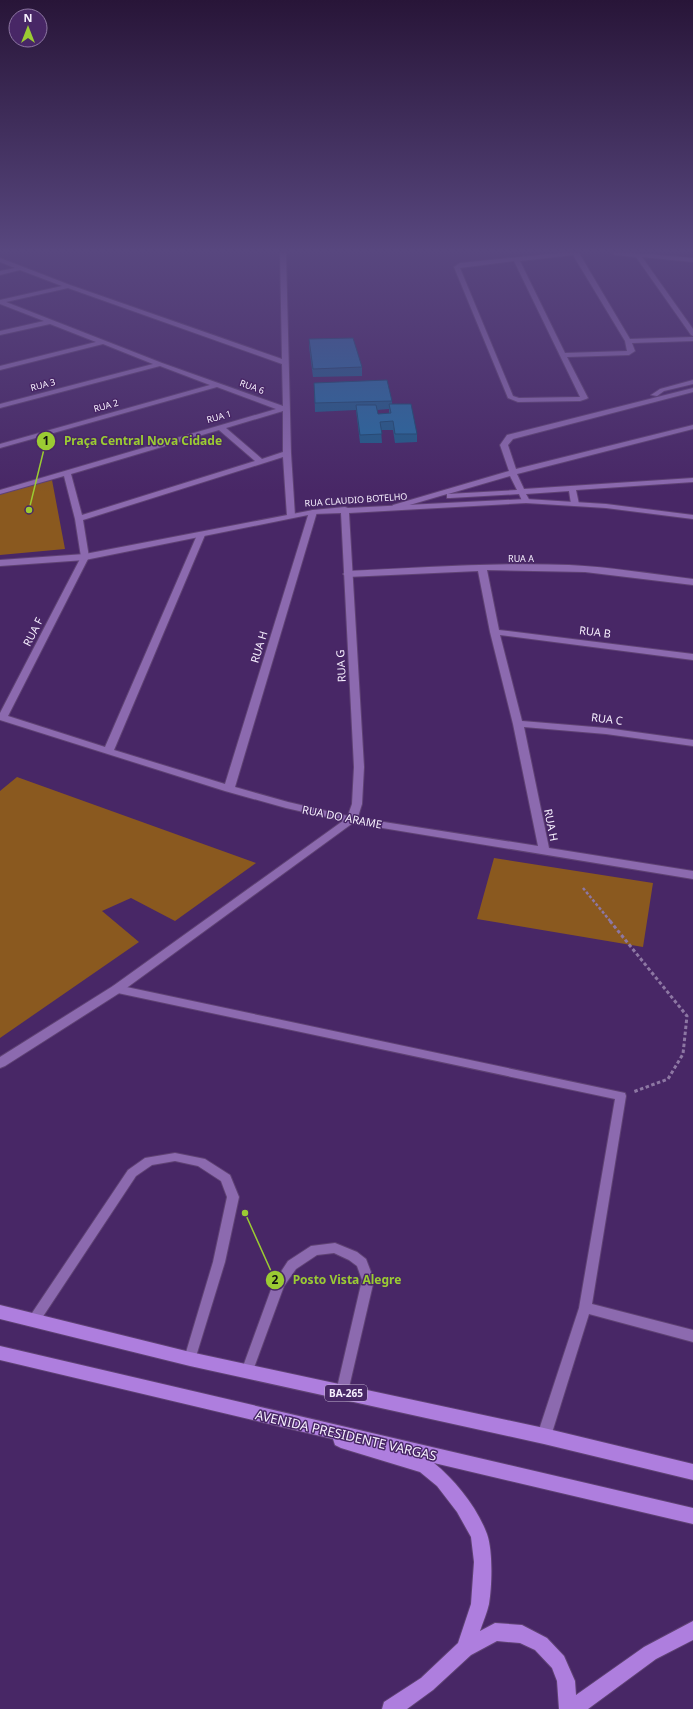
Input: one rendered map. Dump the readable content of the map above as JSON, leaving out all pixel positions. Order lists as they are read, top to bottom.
{
  "streets": {
    "main road": ["BA-265", "AVENIDA PRESIDENTE VARGAS"],
    "street": [
      "RUA 3",
      "RUA 6",
      "RUA 2",
      "RUA 1",
      "RUA CLAUDIO BOTELHO",
      "RUA A",
      "RUA F",
      "RUA B",
      "RUA H",
      "RUA G",
      "RUA C",
      "RUA DO ARAME"
    ]
  },
  "crossings": [
    ["RUA 3", "RUA 6"],
    ["RUA 6", "RUA 2"],
    ["RUA 6", "RUA 1"],
    ["RUA CLAUDIO BOTELHO", "RUA F"],
    ["RUA CLAUDIO BOTELHO", "RUA H"],
    ["RUA CLAUDIO BOTELHO", "RUA G"],
    ["RUA A", "RUA H"],
    ["RUA A", "RUA G"],
    ["RUA F", "RUA DO ARAME"],
    ["RUA B", "RUA H"],
    ["RUA H", "RUA C"],
    ["RUA H", "RUA DO ARAME"],
    ["RUA G", "RUA DO ARAME"]
  ],
  "places": ["Praça Central Nova Cidade", "Posto Vista Alegre"],
  "north": "top"
}
